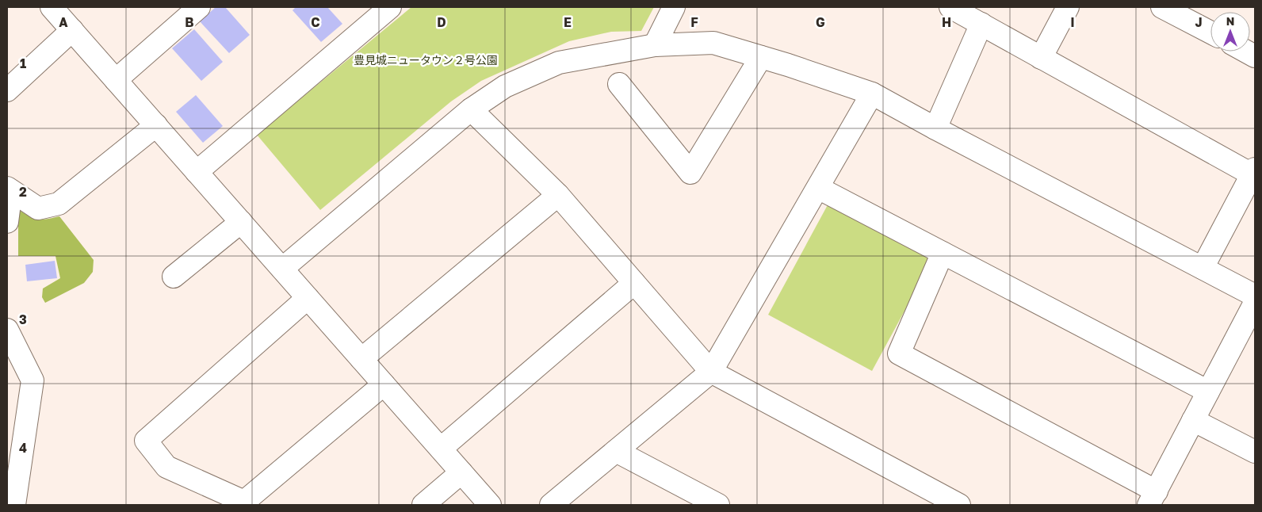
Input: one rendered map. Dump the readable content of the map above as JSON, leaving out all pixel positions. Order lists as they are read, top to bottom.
{
  "parks": ["豊見城ニュータウン２号公園"],
  "north": "top",
  "grid": {
    "columns": [
      "A",
      "B",
      "C",
      "D",
      "E",
      "F",
      "G",
      "H",
      "I",
      "J"
    ],
    "rows": [
      "1",
      "2",
      "3",
      "4"
    ]
  }
}
